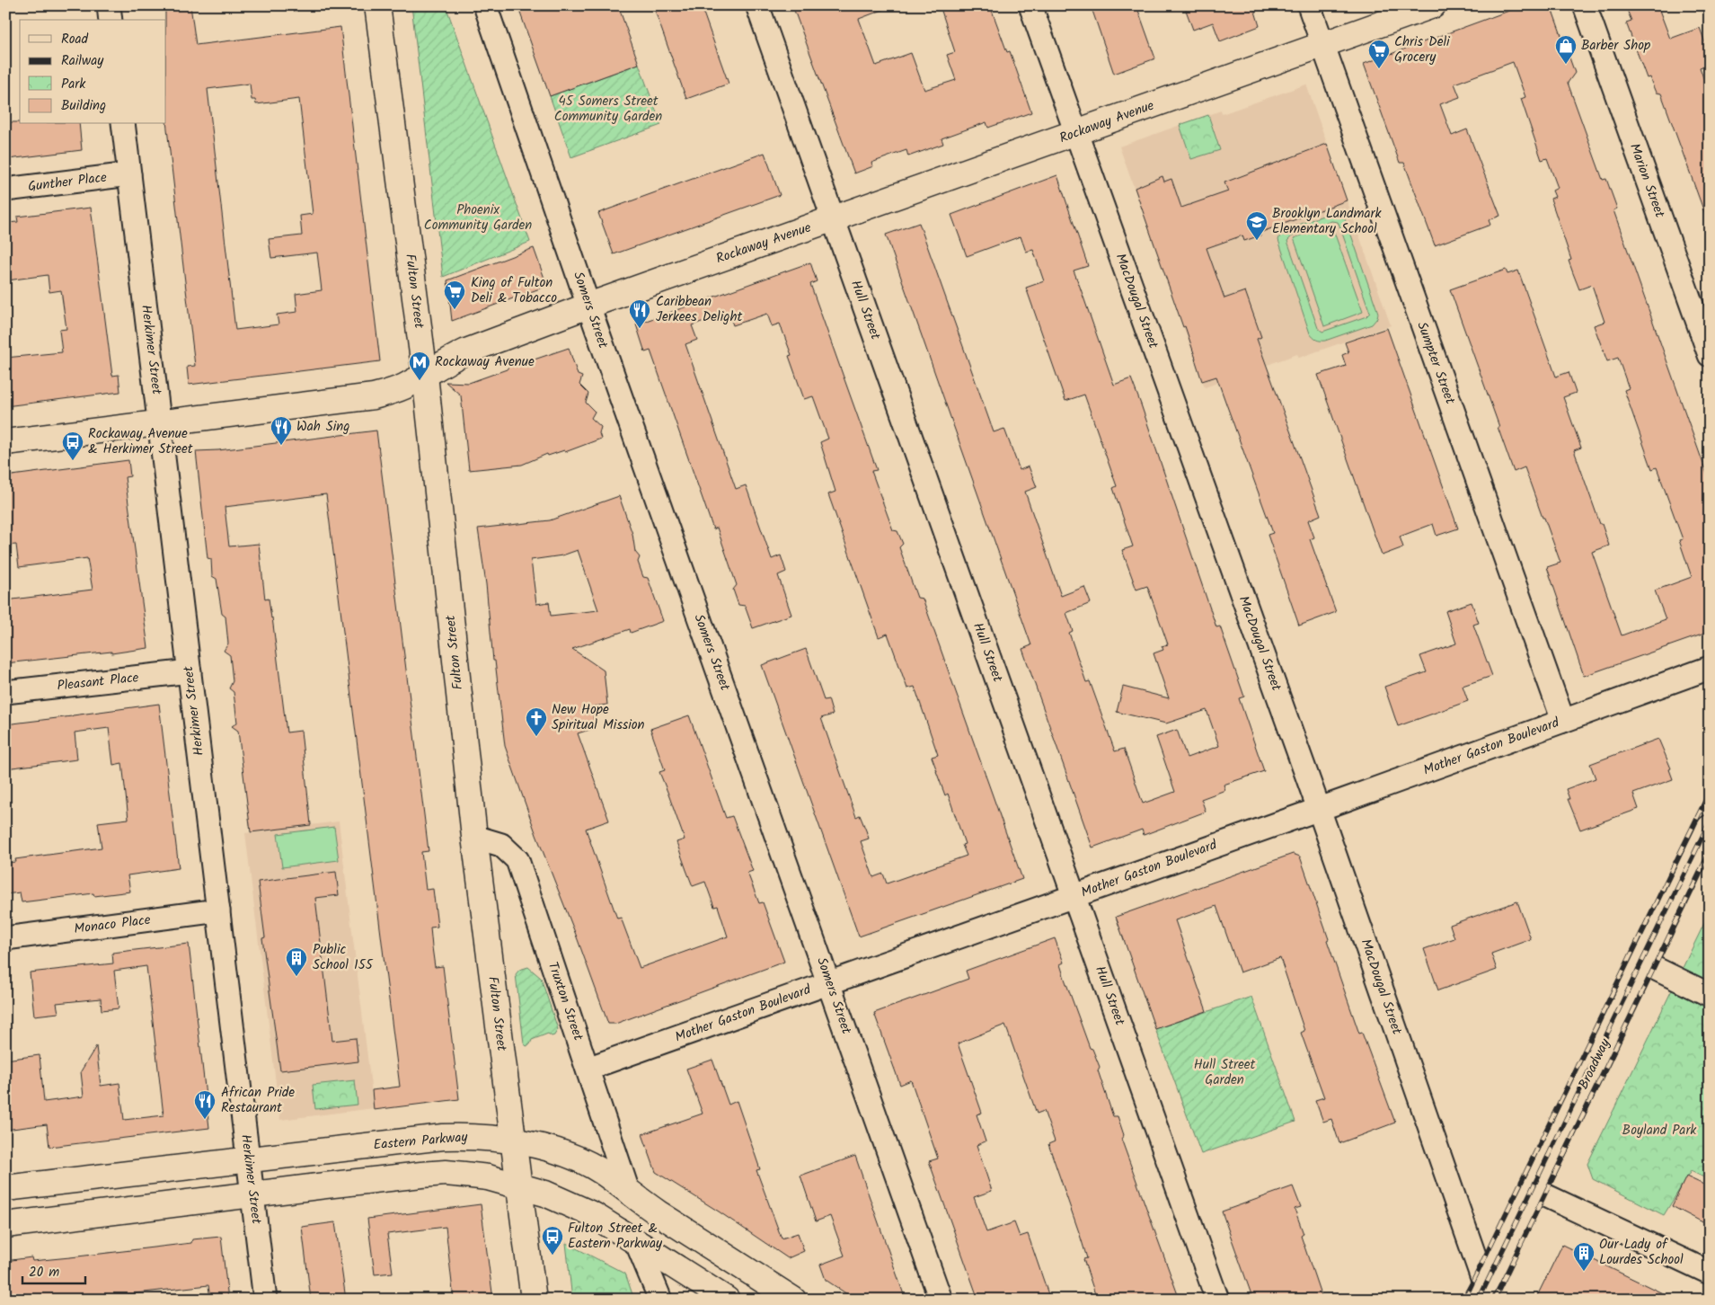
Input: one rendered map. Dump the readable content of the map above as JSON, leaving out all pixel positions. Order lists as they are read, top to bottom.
{
  "streets": {
    "main road": [
      "Rockaway Avenue",
      "Fulton Street",
      "Broadway",
      "Eastern Parkway"
    ],
    "street": [
      "Marion Street",
      "Gunther Place",
      "MacDougal Street",
      "Somers Street",
      "Hull Street",
      "Herkimer Street",
      "Sumpter Street",
      "Pleasant Place",
      "Mother Gaston Boulevard",
      "Monaco Place",
      "Truxton Street"
    ]
  },
  "crossings": [
    ["Rockaway Avenue", "Fulton Street"],
    ["Rockaway Avenue", "MacDougal Street"],
    ["Rockaway Avenue", "Somers Street"],
    ["Rockaway Avenue", "Hull Street"],
    ["Rockaway Avenue", "Herkimer Street"],
    ["Rockaway Avenue", "Sumpter Street"],
    ["Gunther Place", "Herkimer Street"],
    ["Fulton Street", "Truxton Street"],
    ["Fulton Street", "Eastern Parkway"],
    ["MacDougal Street", "Mother Gaston Boulevard"],
    ["MacDougal Street", "Broadway"],
    ["Somers Street", "Mother Gaston Boulevard"],
    ["Hull Street", "Mother Gaston Boulevard"],
    ["Herkimer Street", "Pleasant Place"],
    ["Herkimer Street", "Monaco Place"],
    ["Herkimer Street", "Eastern Parkway"],
    ["Sumpter Street", "Mother Gaston Boulevard"],
    ["Mother Gaston Boulevard", "Truxton Street"],
    ["Truxton Street", "Eastern Parkway"]
  ],
  "parks": [
    "45 Somers Street Community Garden",
    "Phoenix Community Garden",
    "Hull Street Garden",
    "Boyland Park"
  ],
  "places": {
    "shop": ["Barber Shop"],
    "supermarket": ["Chris Deli Grocery", "King of Fulton Deli & Tobacco"],
    "school or university": ["Brooklyn Landmark Elementary School"],
    "restaurant": ["Caribbean Jerkees Delight", "Wah Sing", "African Pride Restaurant"],
    "metro station": ["Rockaway Avenue"],
    "bus stop": ["Rockaway Avenue & Herkimer Street", "Fulton Street & Eastern Parkway"],
    "church": ["New Hope Spiritual Mission"],
    "building": ["Public School 155", "Our Lady of Lourdes School"]
  },
  "legend": [
    "Road",
    "Railway",
    "Park",
    "Building"
  ],
  "scale_bar": "20 m"
}
